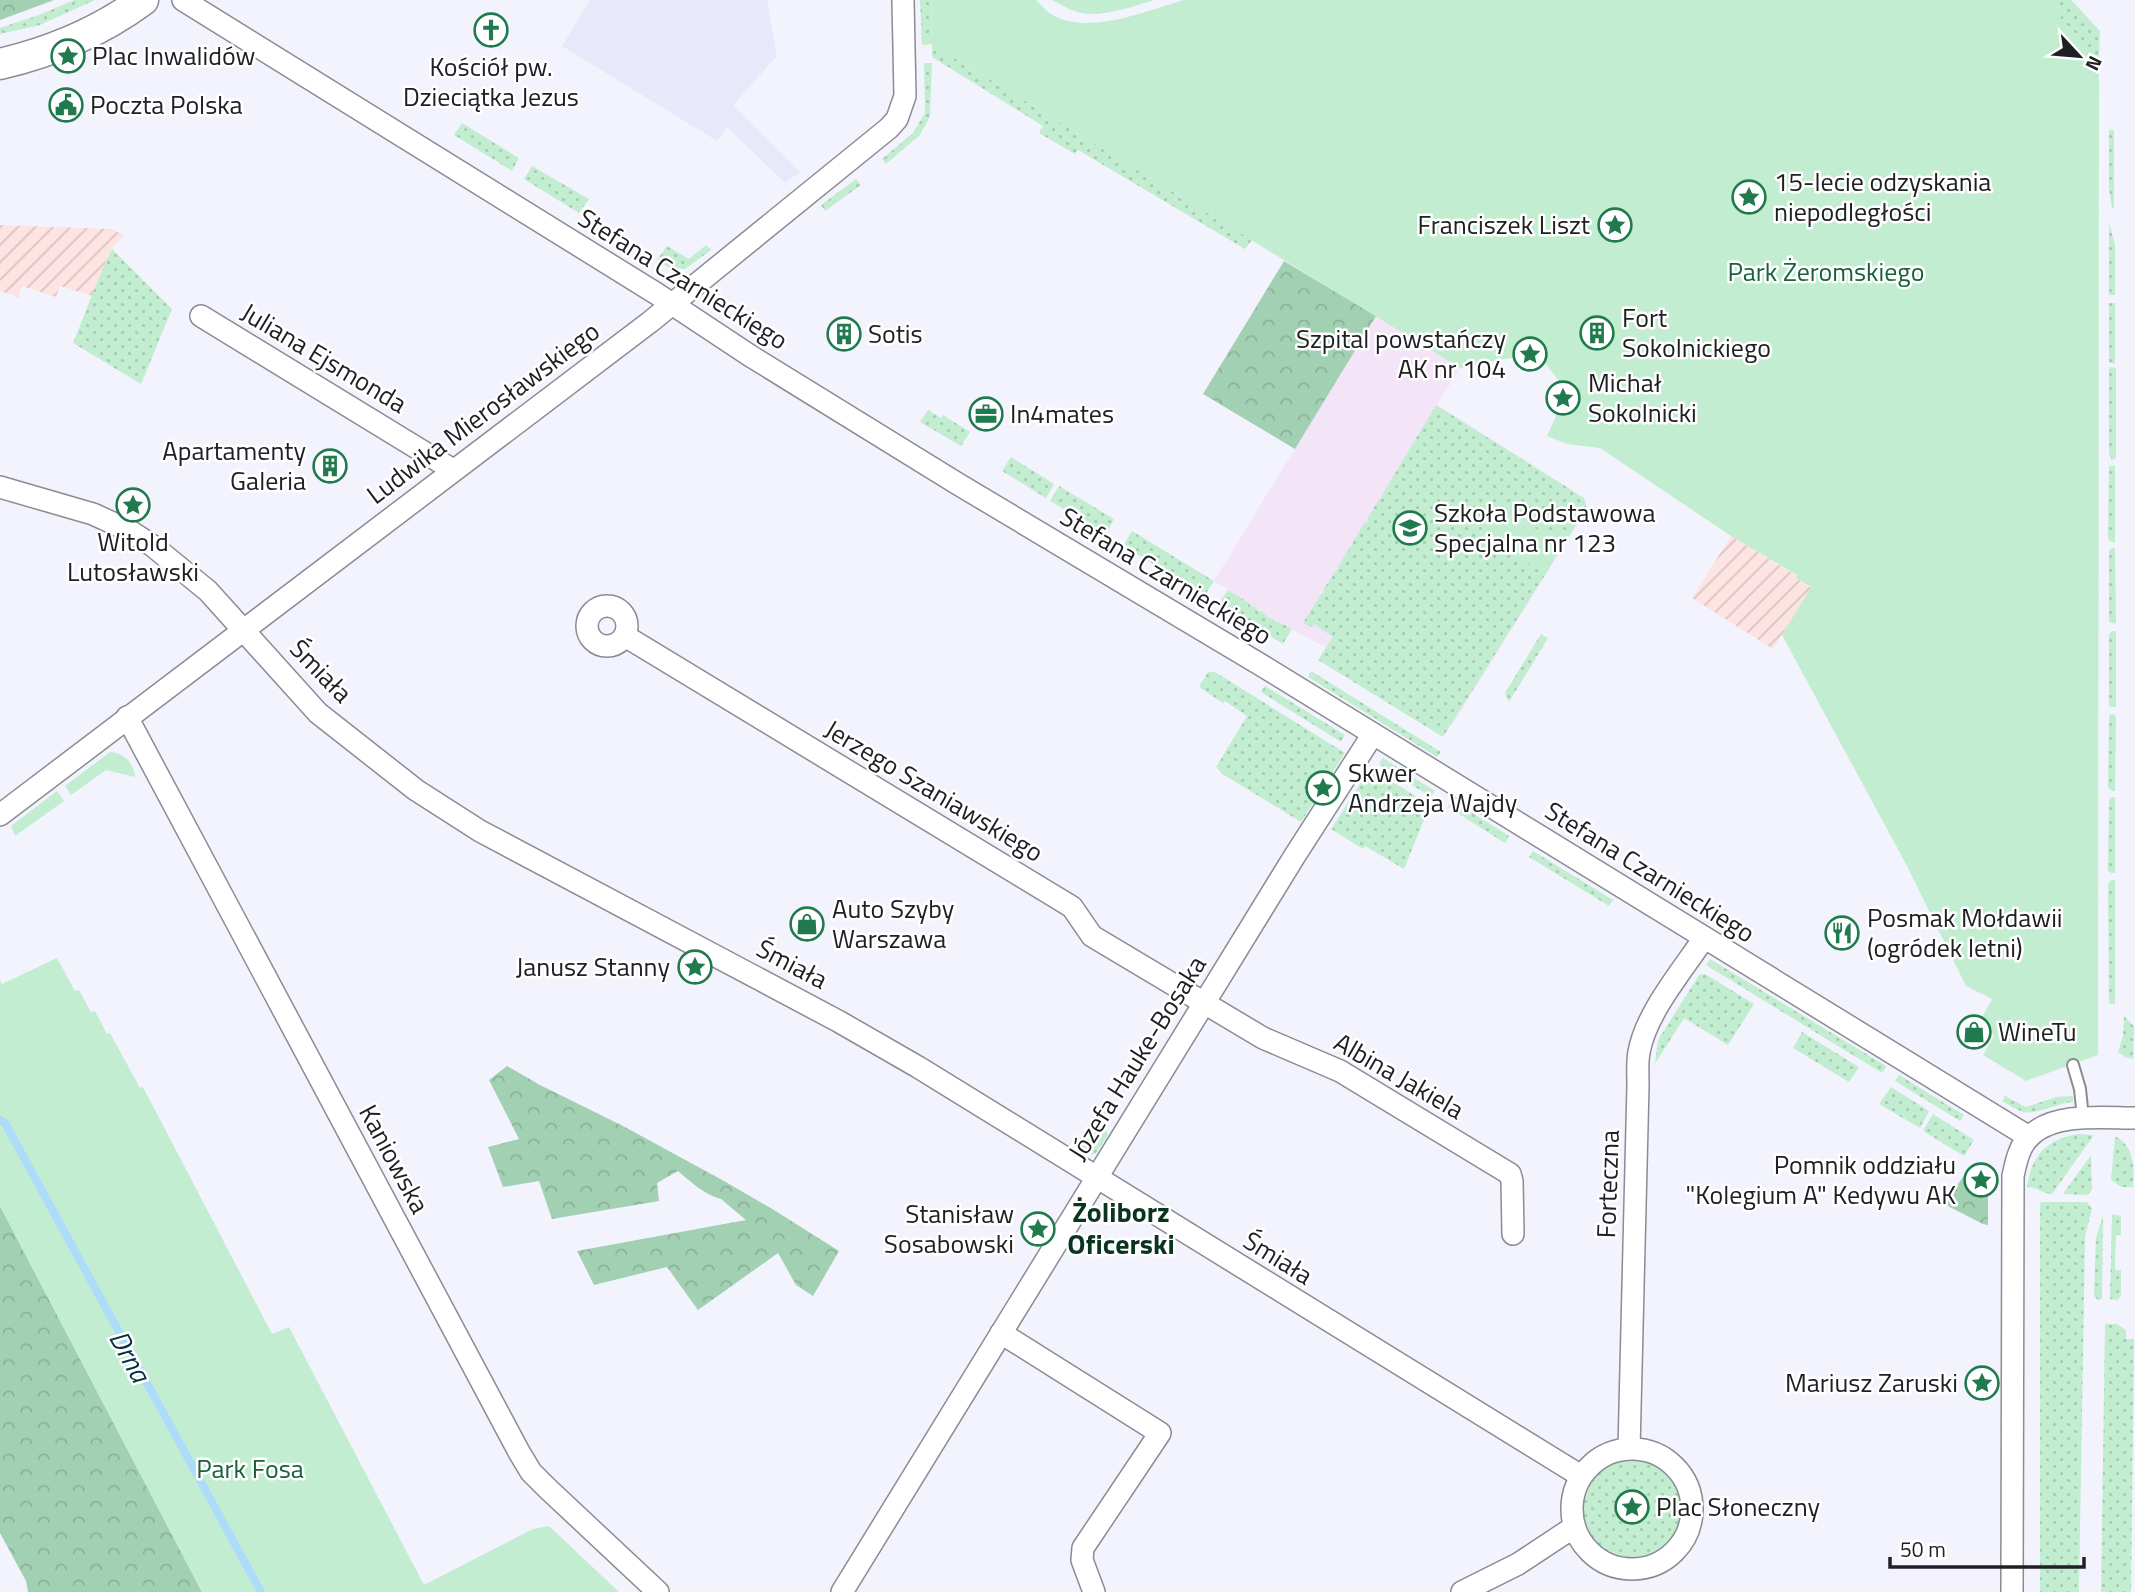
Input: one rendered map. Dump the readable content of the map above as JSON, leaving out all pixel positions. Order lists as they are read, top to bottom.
{
  "streets": {
    "street": [
      "Stefana Czarnieckiego",
      "Juliana Ejsmonda",
      "Ludwika Mierosławskiego",
      "Śmiała",
      "Jerzego Szaniawskiego",
      "Józefa Hauke-Bosaka",
      "Albina Jakiela",
      "Kaniowska",
      "Forteczna"
    ]
  },
  "crossings": [
    ["Stefana Czarnieckiego", "Ludwika Mierosławskiego"],
    ["Stefana Czarnieckiego", "Józefa Hauke-Bosaka"],
    ["Stefana Czarnieckiego", "Forteczna"],
    ["Juliana Ejsmonda", "Ludwika Mierosławskiego"],
    ["Ludwika Mierosławskiego", "Śmiała"],
    ["Ludwika Mierosławskiego", "Kaniowska"],
    ["Śmiała", "Józefa Hauke-Bosaka"],
    ["Śmiała", "Forteczna"],
    ["Jerzego Szaniawskiego", "Józefa Hauke-Bosaka"],
    ["Jerzego Szaniawskiego", "Albina Jakiela"],
    ["Józefa Hauke-Bosaka", "Albina Jakiela"]
  ],
  "districts": ["Żoliborz Oficerski"],
  "water": ["Drna"],
  "parks": ["Park Żeromskiego", "Park Fosa"],
  "places": {
    "church": ["Kościół pw. Dzieciątka Jezus"],
    "place": [
      "Plac Inwalidów",
      "15-lecie odzyskania niepodległości",
      "Franciszek Liszt",
      "Szpital powstańczy AK nr 104",
      "Michał Sokolnicki",
      "Witold Lutosławski",
      "Skwer Andrzeja Wajdy",
      "Janusz Stanny",
      "Pomnik oddziału \"Kolegium A\" Kedywu AK",
      "Stanisław Sosabowski",
      "Mariusz Zaruski",
      "Plac Słoneczny"
    ],
    "public building": ["Poczta Polska"],
    "building": ["Fort Sokolnickiego", "Sotis", "Apartamenty Galeria"],
    "office": ["In4mates"],
    "school or university": ["Szkoła Podstawowa Specjalna nr 123"],
    "shop": ["Auto Szyby Warszawa", "WineTu"],
    "restaurant": ["Posmak Mołdawii (ogródek letni)"]
  },
  "scale_bar": "50 m",
  "north": "bottom right"
}
